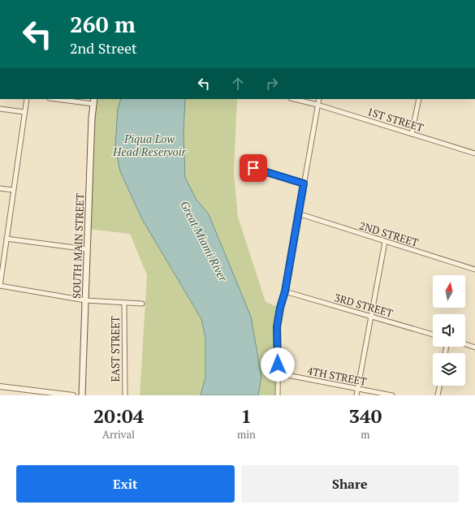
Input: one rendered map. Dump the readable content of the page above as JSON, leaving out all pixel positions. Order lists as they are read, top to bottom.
{
  "streets": {
    "main road": ["SOUTH MAIN STREET"],
    "street": [
      "1ST STREET",
      "2ND STREET",
      "3RD STREET",
      "EAST STREET",
      "4TH STREET"
    ]
  },
  "water": ["Piqua Low Head Reservoir", "Great Miami River"],
  "north": "top",
  "page": {
    "turn": ["260 m", "2nd Street"],
    "eta": [
      "20:04",
      "Arrival",
      "1",
      "min",
      "340",
      "m"
    ],
    "buttons": ["Exit", "Share"]
  }
}
